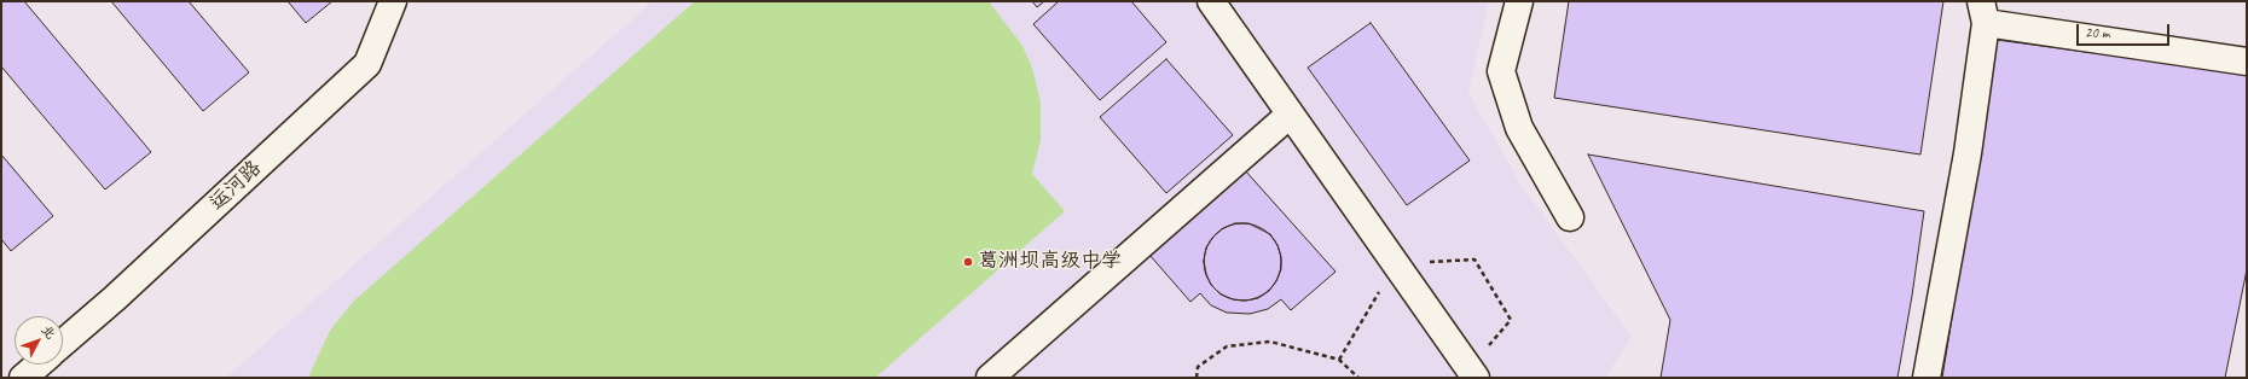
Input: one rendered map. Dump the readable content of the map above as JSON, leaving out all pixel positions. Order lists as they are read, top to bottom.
{
  "streets": {
    "street": ["运河路"]
  },
  "places": ["葛洲坝高级中学"],
  "scale_bar": "20 m",
  "north": "top right"
}
